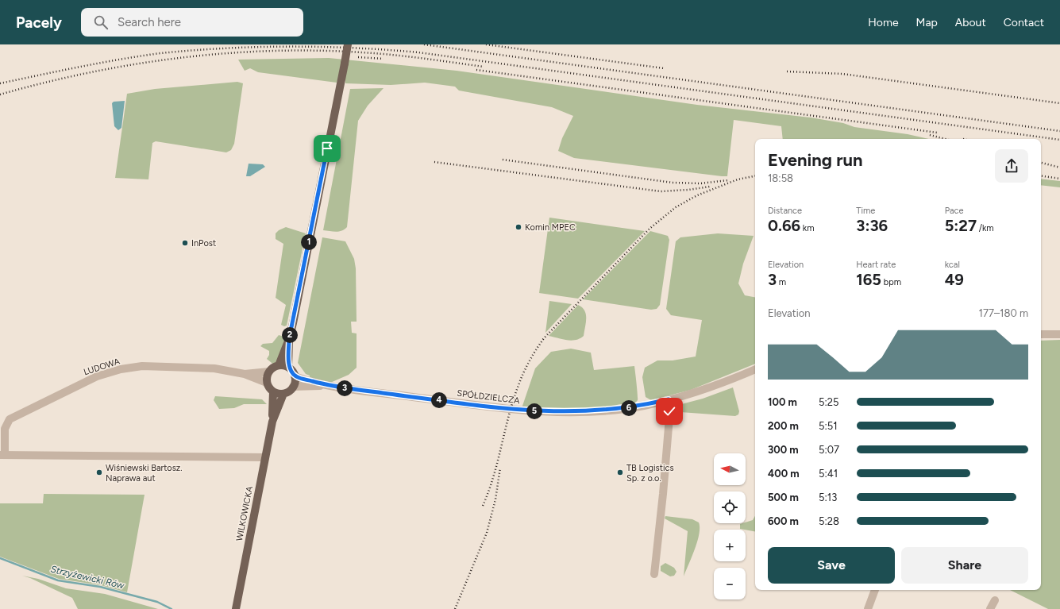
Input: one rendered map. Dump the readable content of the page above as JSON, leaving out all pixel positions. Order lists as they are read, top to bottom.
{
  "streets": {
    "main road": ["WILKOWICKA"],
    "street": ["LUDOWA", "SPÓŁDZIELCZA"]
  },
  "crossings": [
    ["LUDOWA", "SPÓŁDZIELCZA"],
    ["LUDOWA", "WILKOWICKA"],
    ["SPÓŁDZIELCZA", "WILKOWICKA"]
  ],
  "water": ["Strzyżewicki Rów"],
  "places": [
    "Komin MPEC",
    "InPost",
    "Wiśniewski Bartosz. Naprawa aut",
    "TB Logistics Sp. z o.o."
  ],
  "north": "left",
  "page": {
    "header": "Pacely",
    "search": "Search here",
    "nav": [
      "Home",
      "Map",
      "About",
      "Contact"
    ],
    "heading": ["Evening run", "18:58"],
    "stats": [
      ["Distance", "0.66 km"],
      ["Time", "3:36"],
      ["Pace", "5:27 /km"],
      ["Elevation", "3 m"],
      ["Heart rate", "165 bpm"],
      ["kcal", "49"]
    ],
    "pins": [
      "1",
      "2",
      "3",
      "4",
      "6",
      "5"
    ],
    "chart": ["Elevation", "177–180 m"],
    "list": [
      {
        "name": "100 m",
        "note": "5:25"
      },
      {
        "name": "200 m",
        "note": "5:51"
      },
      {
        "name": "300 m",
        "note": "5:07"
      },
      {
        "name": "400 m",
        "note": "5:41"
      },
      {
        "name": "500 m",
        "note": "5:13"
      },
      {
        "name": "600 m",
        "note": "5:28"
      }
    ],
    "map_buttons": ["+", "−"],
    "buttons": ["Save", "Share"]
  }
}
